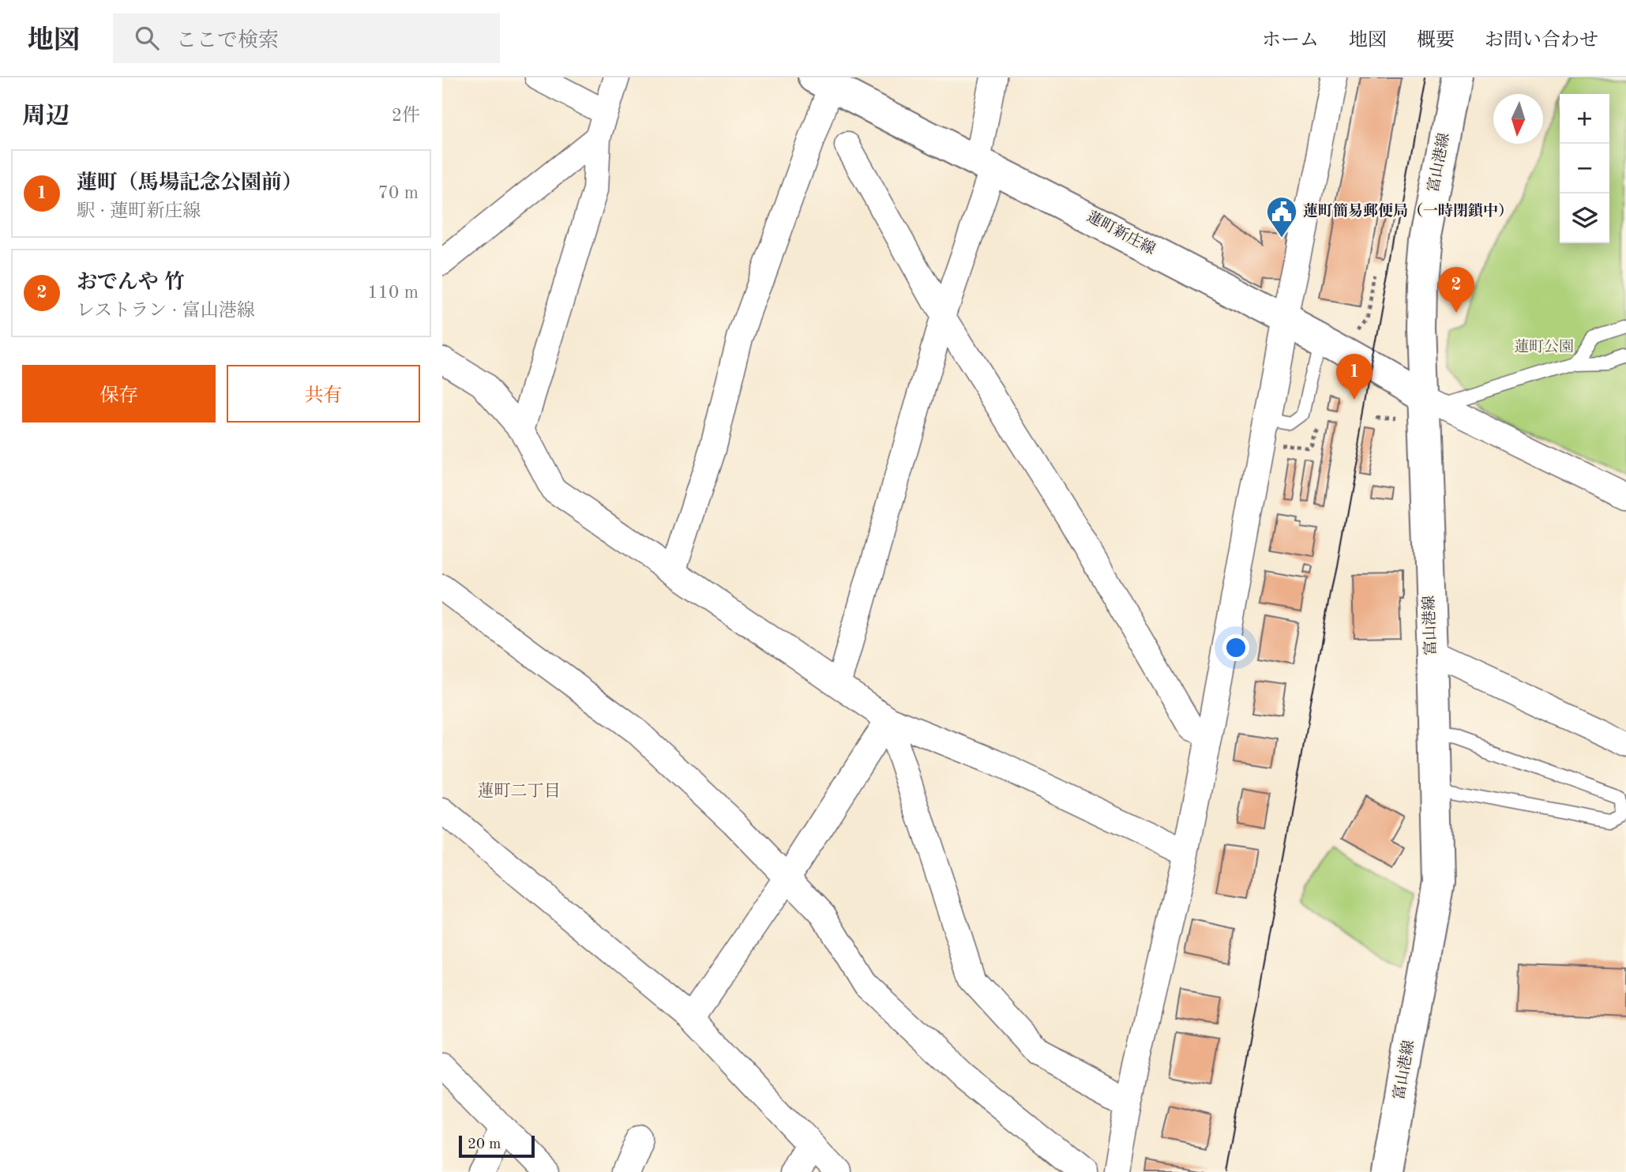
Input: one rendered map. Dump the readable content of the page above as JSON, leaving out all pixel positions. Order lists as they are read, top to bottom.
{
  "streets": {
    "main road": ["富山港線", "蓮町新庄線"]
  },
  "crossings": [
    ["富山港線", "蓮町新庄線"]
  ],
  "districts": ["蓮町二丁目"],
  "parks": ["蓮町公園"],
  "places": {
    "public building": ["蓮町簡易郵便局（一時閉鎖中）"]
  },
  "scale_bar": "20 m",
  "north": "bottom",
  "page": {
    "header": "地図",
    "search": "ここで検索",
    "nav": [
      "ホーム",
      "地図",
      "概要",
      "お問い合わせ"
    ],
    "heading": ["周辺", "2件"],
    "map_buttons": ["+", "−"],
    "list": [
      {
        "mark": "1",
        "name": "蓮町（馬場記念公園前）",
        "note": "駅 · 蓮町新庄線",
        "value": "70 m"
      },
      {
        "mark": "2",
        "name": "おでんや 竹",
        "note": "レストラン · 富山港線",
        "value": "110 m"
      }
    ],
    "pins": ["2", "1"],
    "buttons": ["保存", "共有"],
    "scale": "20 m"
  }
}
